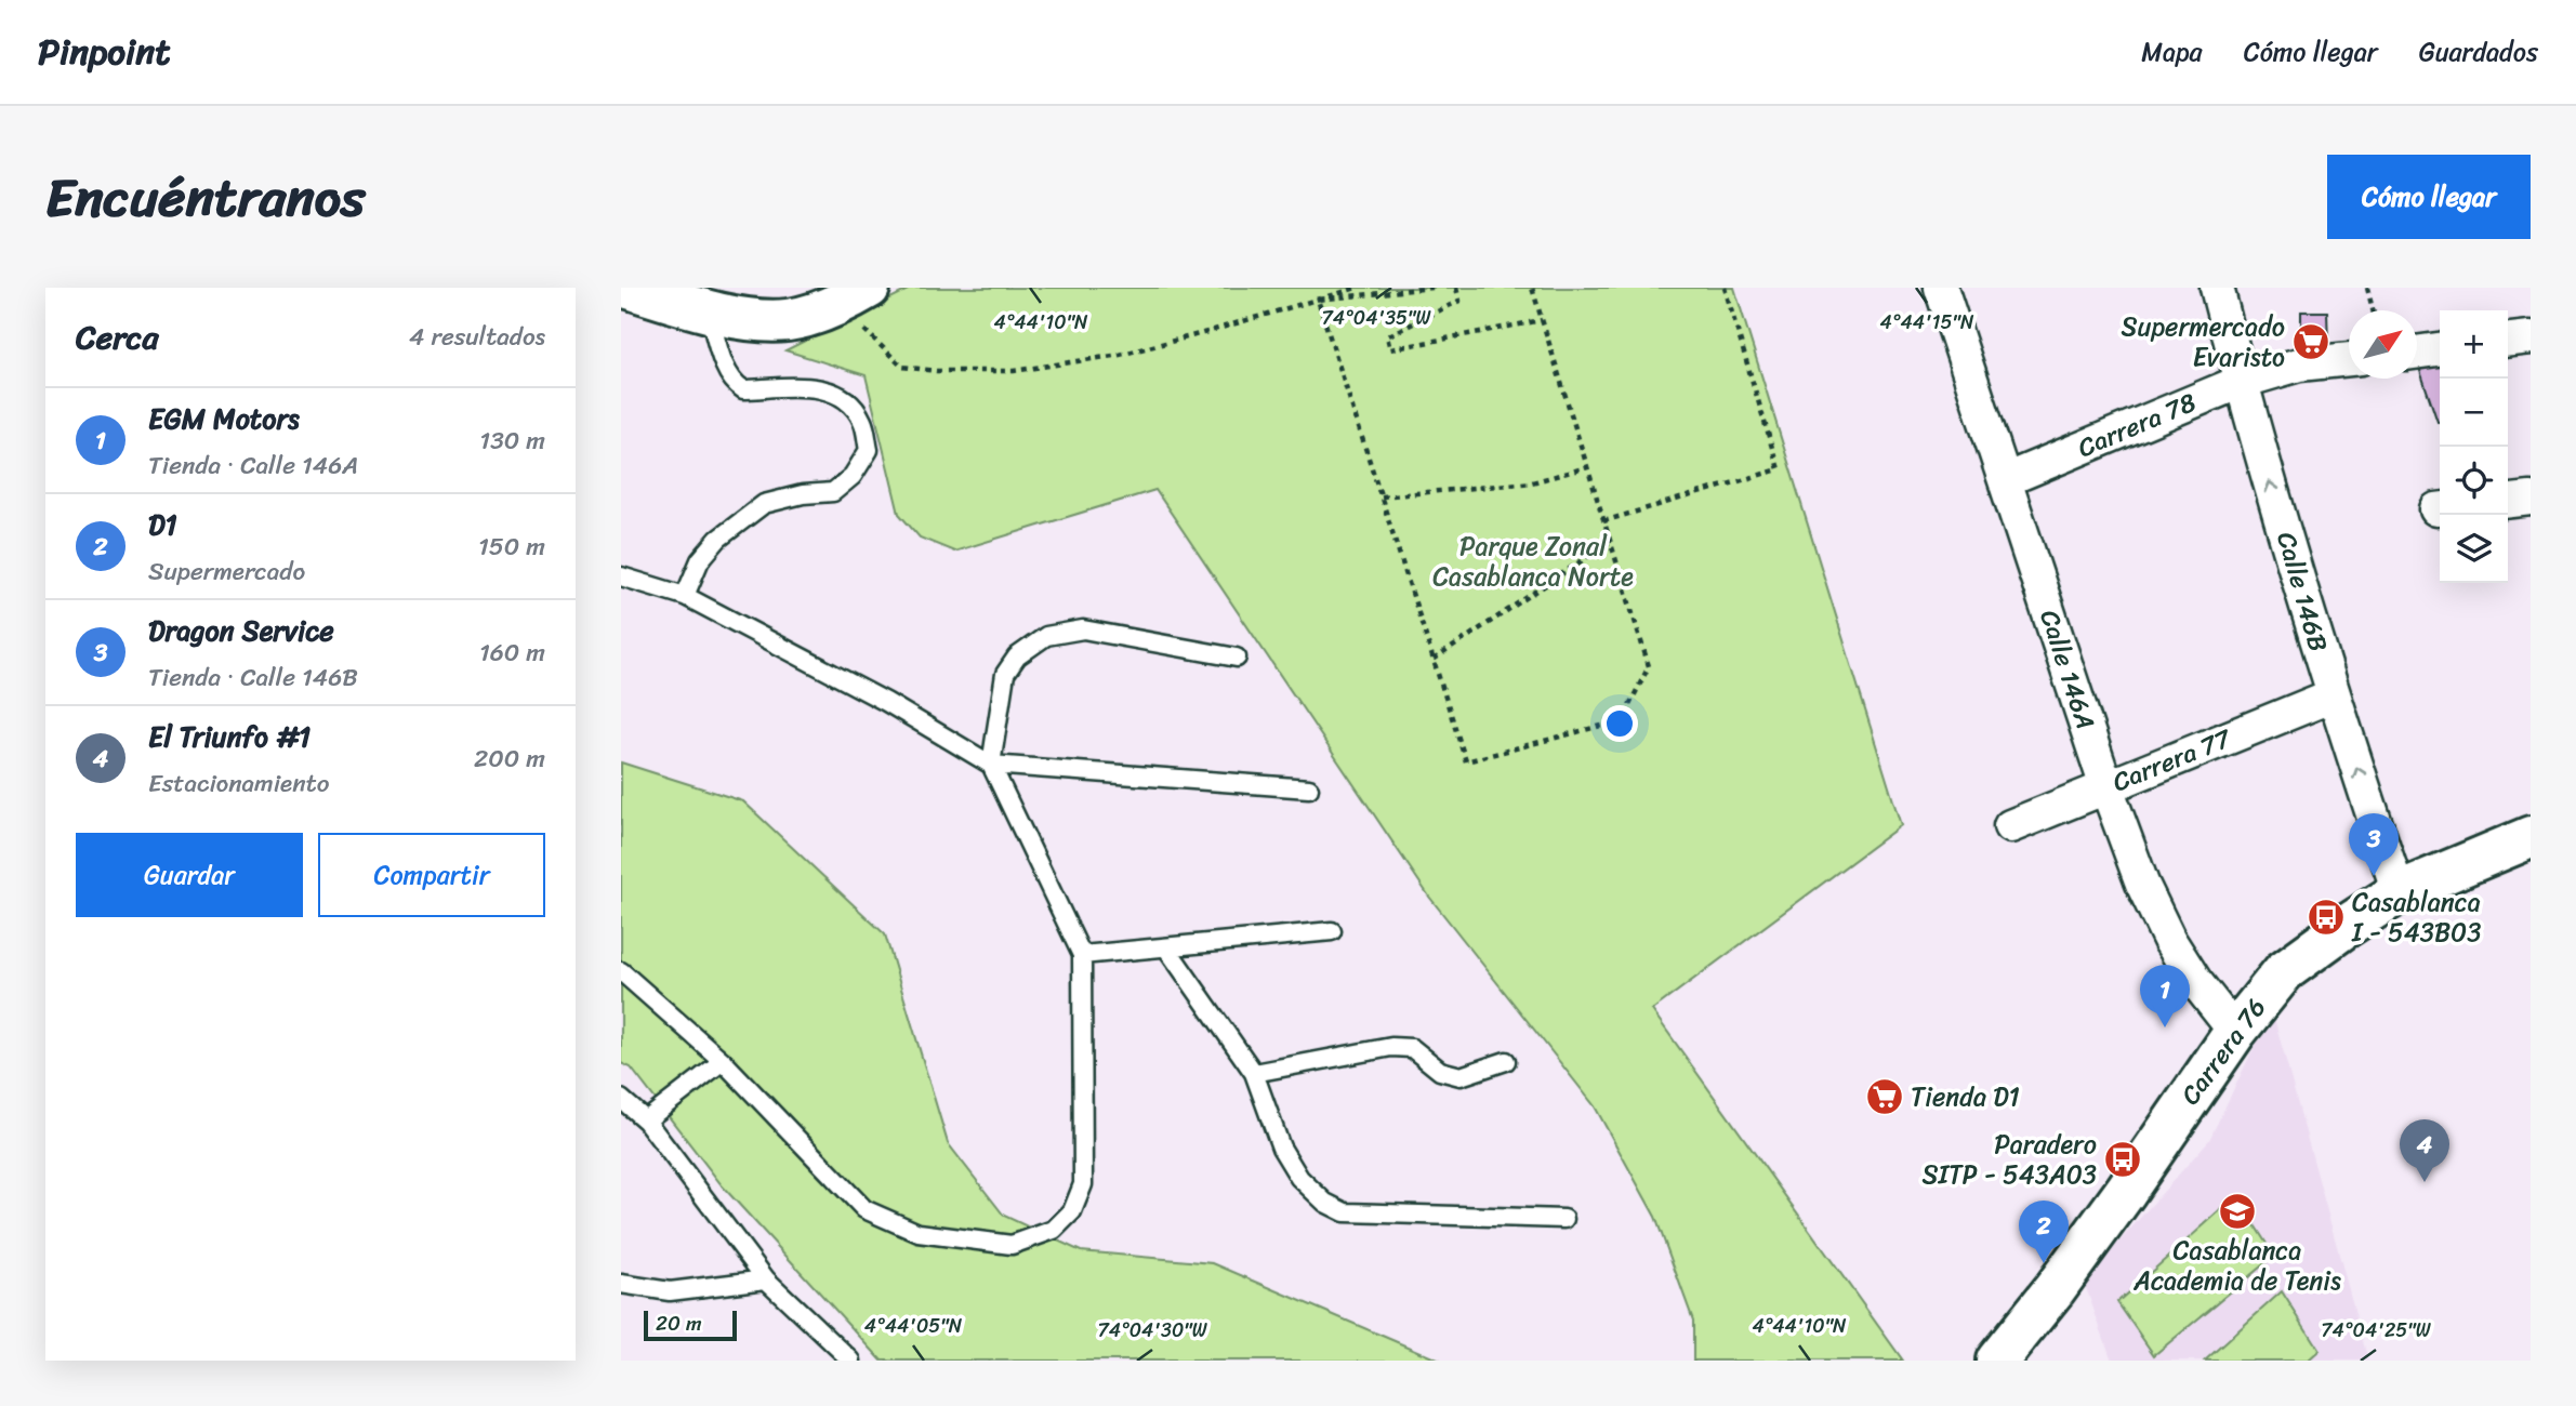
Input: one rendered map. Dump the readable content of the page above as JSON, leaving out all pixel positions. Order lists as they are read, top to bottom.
{
  "streets": {
    "street": [
      "Carrera 78",
      "Calle 146B",
      "Calle 146A",
      "Carrera 77",
      "Carrera 76"
    ]
  },
  "crossings": [
    ["Carrera 78", "Calle 146B"],
    ["Carrera 78", "Calle 146A"],
    ["Calle 146B", "Carrera 77"],
    ["Calle 146B", "Carrera 76"],
    ["Calle 146A", "Carrera 77"],
    ["Calle 146A", "Carrera 76"]
  ],
  "one_way": ["Calle 146B"],
  "parks": ["Parque Zonal Casablanca Norte"],
  "places": {
    "supermarket": ["Supermercado Evaristo", "Tienda D1"],
    "bus stop": ["Casablanca I - 543B03", "Paradero SITP - 543A03"],
    "school or university": ["Casablanca Academia de Tenis"]
  },
  "scale_bar": "20 m",
  "north": "top right",
  "page": {
    "header": "Pinpoint",
    "nav": ["Mapa", "Cómo llegar", "Guardados"],
    "title": "Encuéntranos",
    "buttons": [
      "Cómo llegar",
      ["Guardar", "Compartir"]
    ],
    "heading": ["Cerca", "4 resultados"],
    "map_buttons": ["+", "−"],
    "list": [
      {
        "mark": "1",
        "name": "EGM Motors",
        "note": "Tienda · Calle 146A",
        "value": "130 m"
      },
      {
        "mark": "2",
        "name": "D1",
        "note": "Supermercado",
        "value": "150 m"
      },
      {
        "mark": "3",
        "name": "Dragon Service",
        "note": "Tienda · Calle 146B",
        "value": "160 m"
      },
      {
        "mark": "4",
        "name": "El Triunfo #1",
        "note": "Estacionamiento",
        "value": "200 m"
      }
    ],
    "pins": [
      "3",
      "1",
      "4",
      "2"
    ],
    "scale": "20 m"
  },
  "coordinates": [
    "74°04'35\"W",
    "4°44'10\"N",
    "4°44'15\"N",
    "4°44'05\"N",
    "74°04'30\"W",
    "74°04'25\"W"
  ]
}
